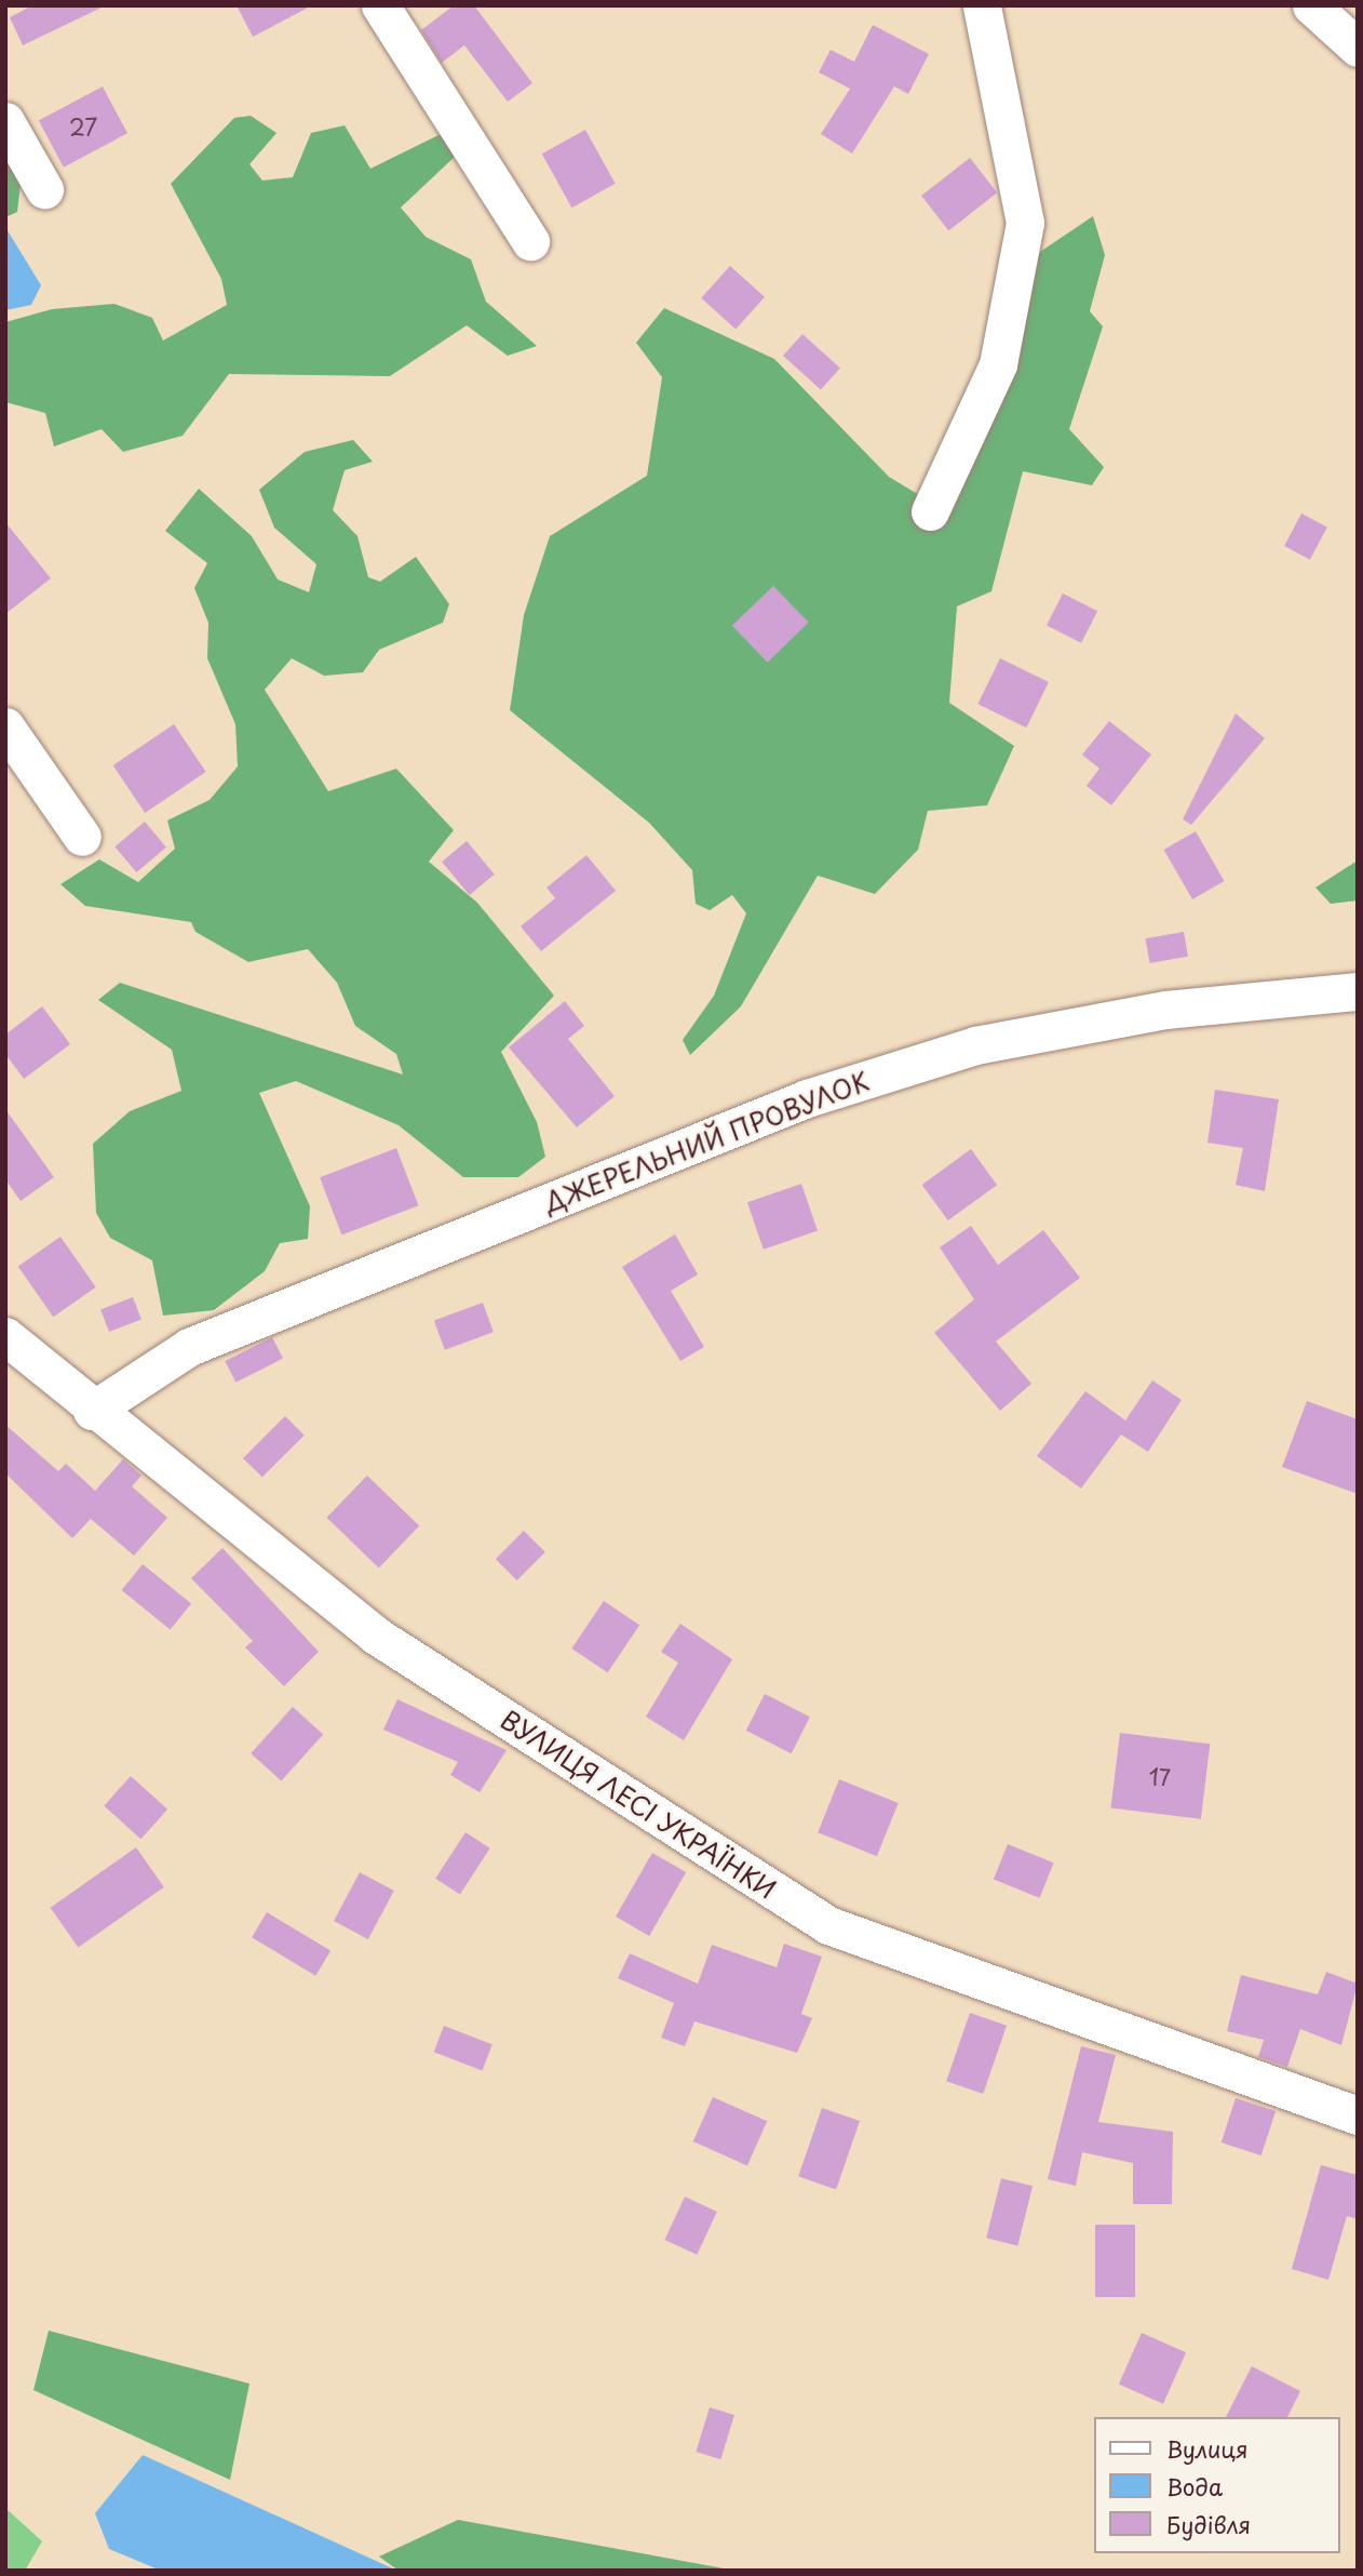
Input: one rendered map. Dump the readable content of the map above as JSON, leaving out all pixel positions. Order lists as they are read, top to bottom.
{
  "streets": {
    "street": ["ДЖЕРЕЛЬНИЙ ПРОВУЛОК", "ВУЛИЦЯ ЛЕСІ УКРАЇНКИ"]
  },
  "crossings": [
    ["ДЖЕРЕЛЬНИЙ ПРОВУЛОК", "ВУЛИЦЯ ЛЕСІ УКРАЇНКИ"]
  ],
  "house_numbers": ["27", "17"],
  "legend": ["Вулиця", "Вода", "Будівля"]
}
